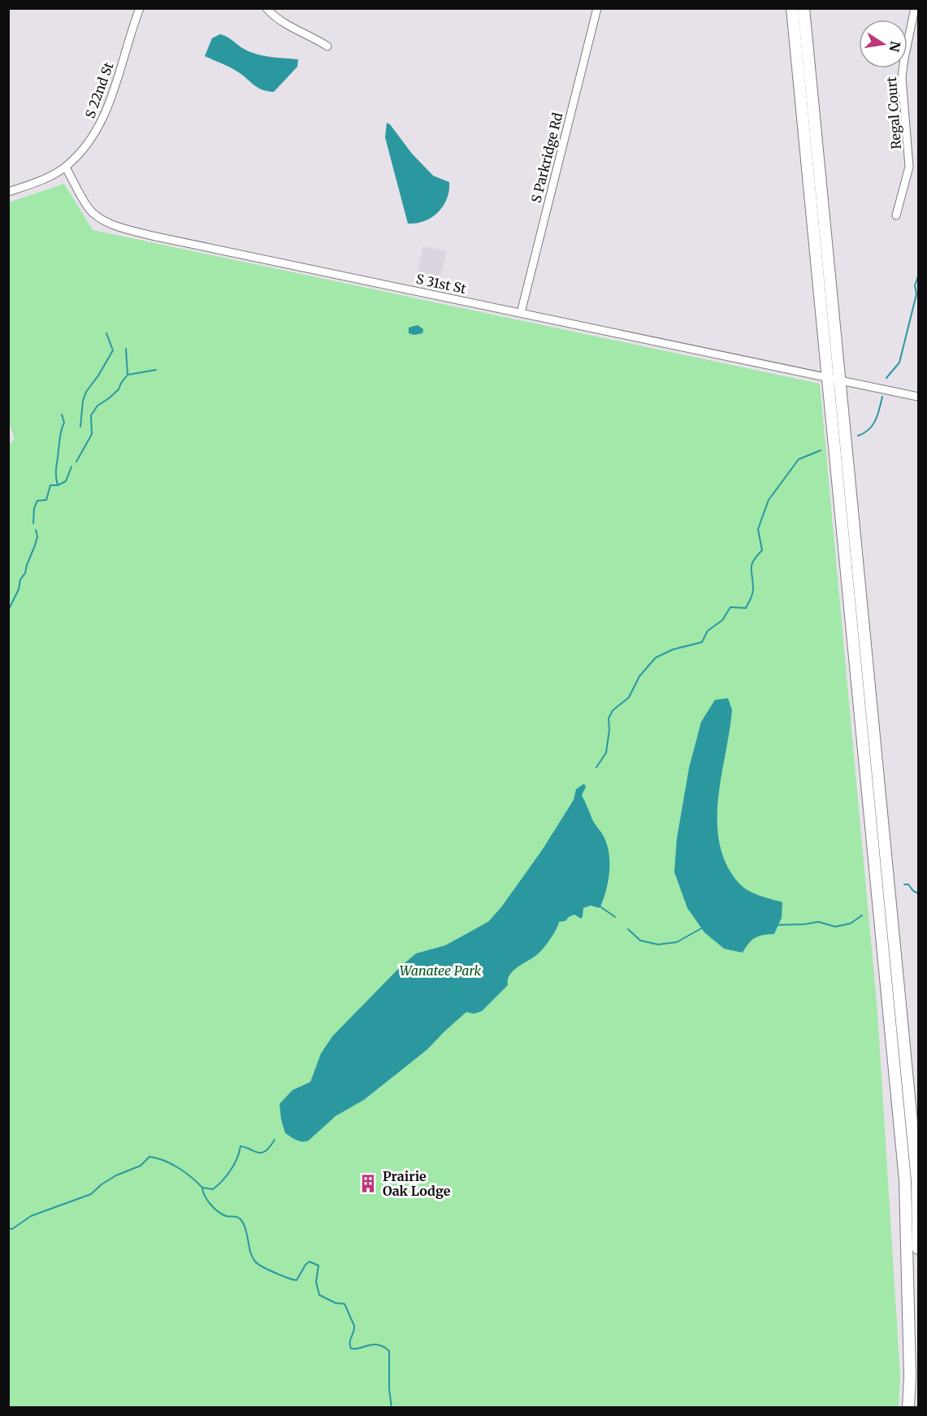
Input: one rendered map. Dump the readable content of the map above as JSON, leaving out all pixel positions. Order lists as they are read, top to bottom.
{
  "streets": {
    "street": [
      "S 22nd St",
      "Regal Court",
      "S Parkridge Rd",
      "S 31st St"
    ]
  },
  "crossings": [
    ["S 22nd St", "S 31st St"],
    ["S Parkridge Rd", "S 31st St"]
  ],
  "parks": ["Wanatee Park"],
  "places": {
    "building": ["Prairie Oak Lodge"]
  },
  "north": "right"
}
